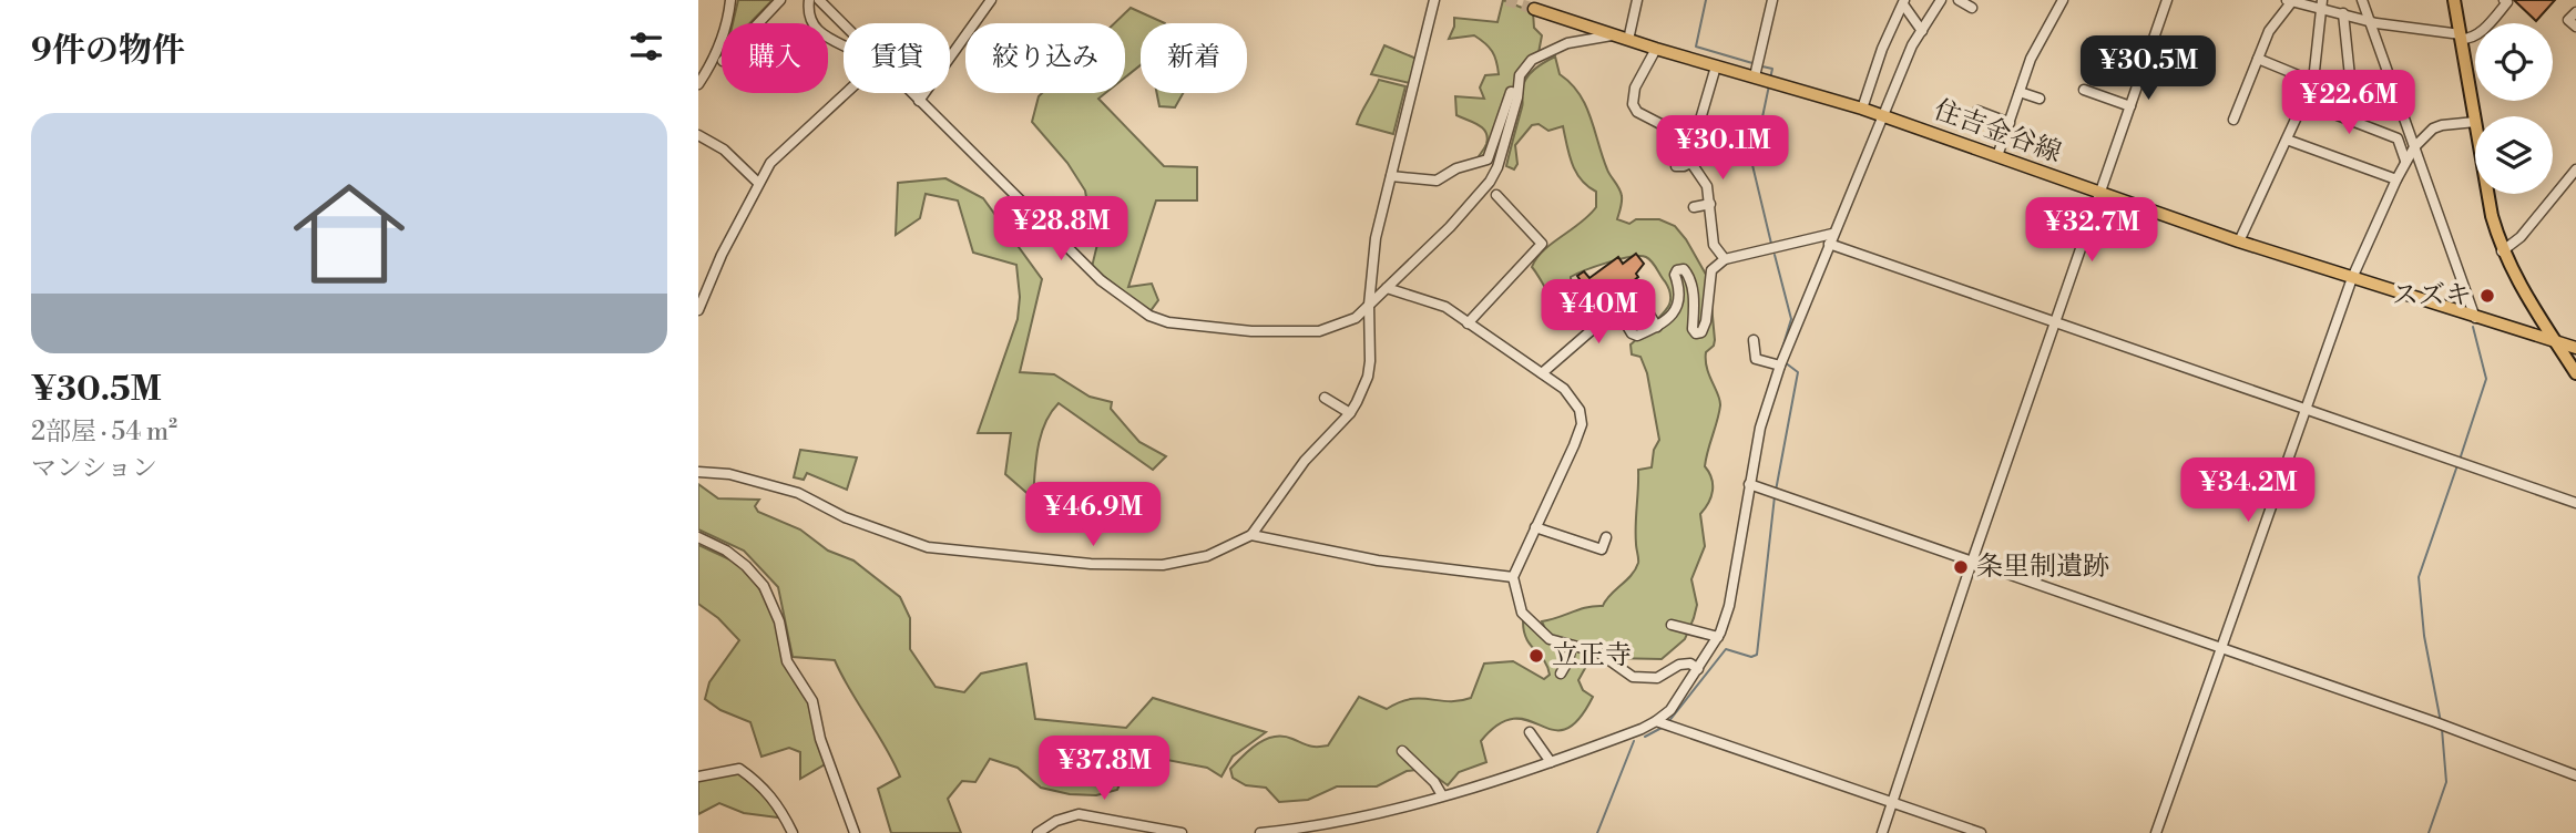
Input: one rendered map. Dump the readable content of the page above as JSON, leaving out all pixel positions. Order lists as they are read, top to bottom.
{
  "streets": {
    "main road": ["住吉金谷線"]
  },
  "places": ["スズキ", "条里制遺跡", "立正寺"],
  "page": {
    "heading": "9件の物件",
    "chip": [
      "購入",
      "賃貸",
      "絞り込み",
      "新着"
    ],
    "price": [
      "¥30.5M",
      "¥22.6M",
      "¥30.1M",
      "¥28.8M",
      "¥32.7M",
      "¥40M",
      "¥34.2M",
      "¥46.9M",
      "¥37.8M"
    ],
    "list": [
      {
        "name": "¥30.5M",
        "note": "2部屋 · 54 m² · マンション"
      }
    ]
  }
}
